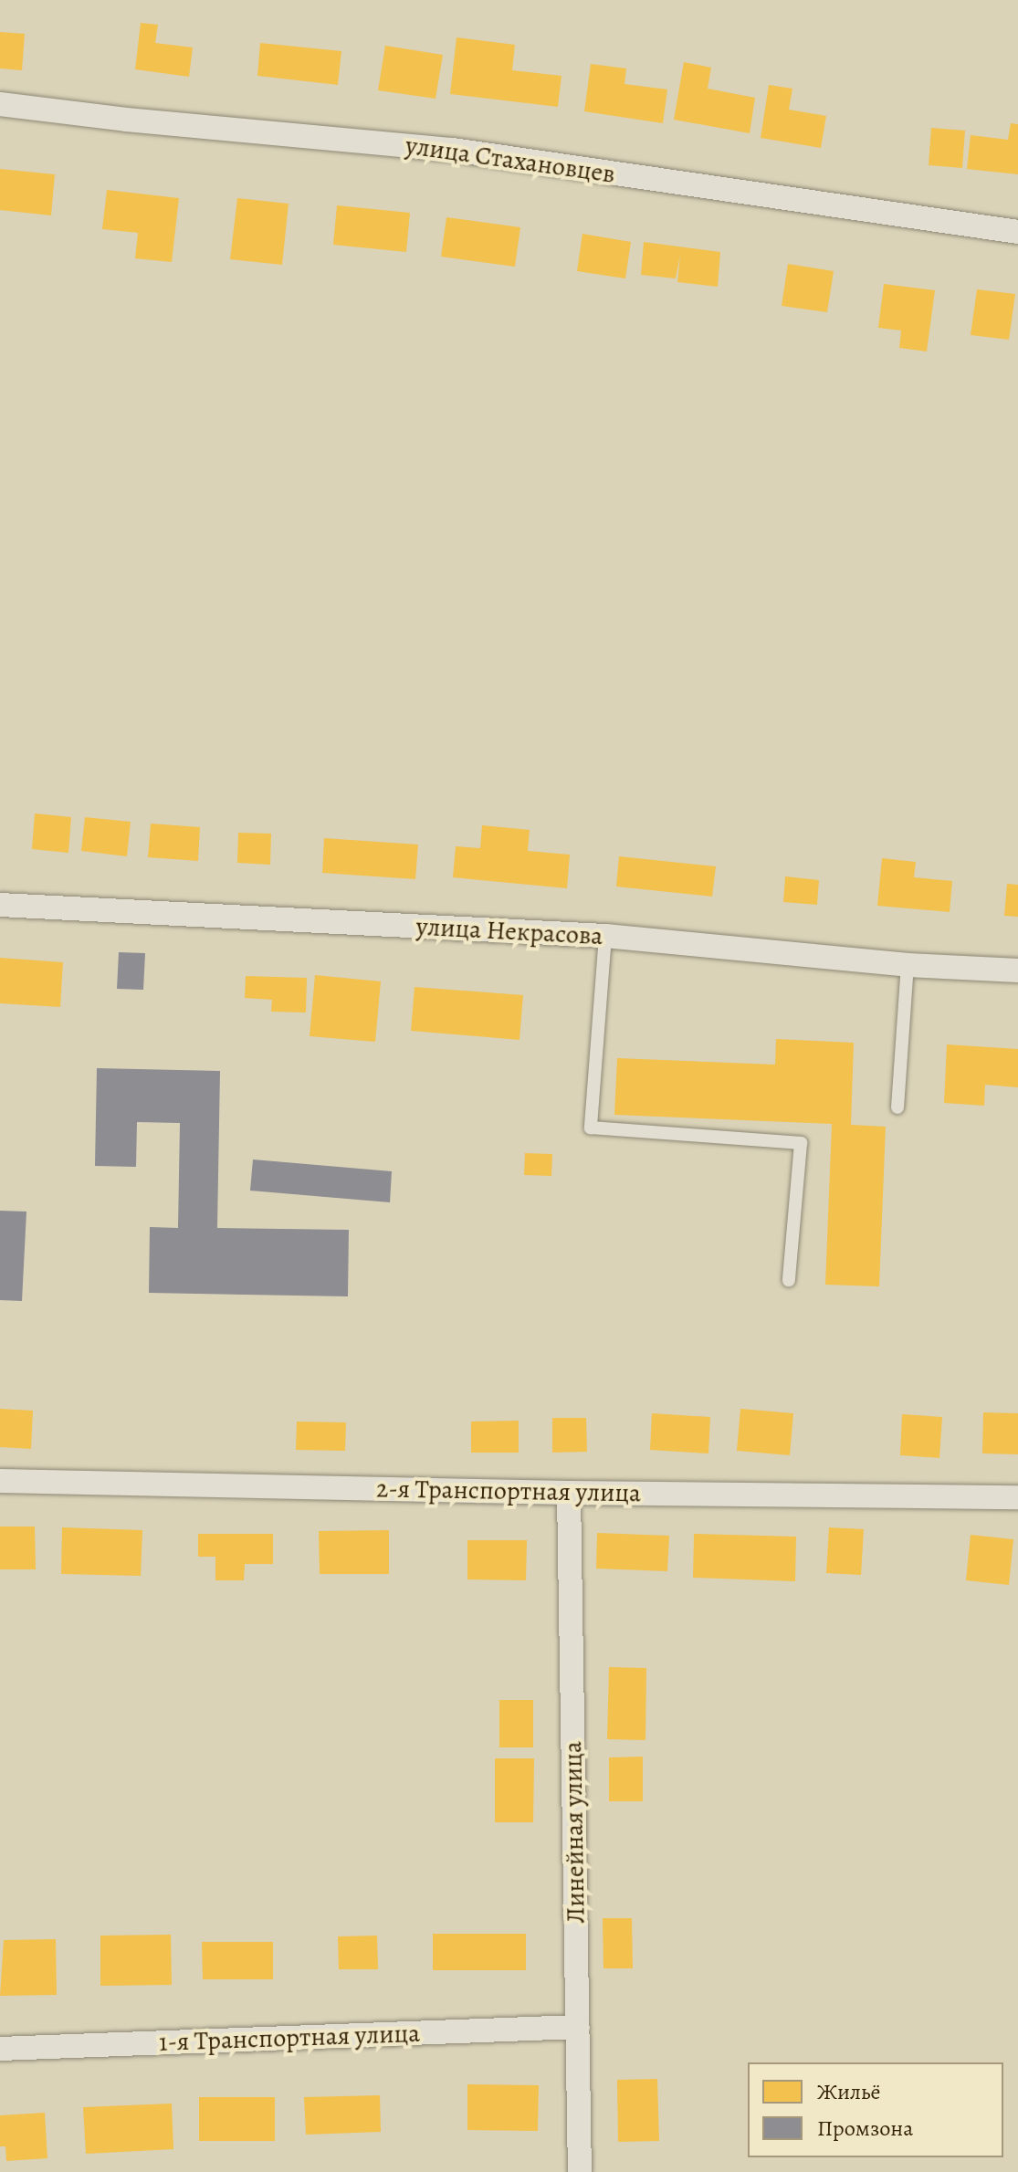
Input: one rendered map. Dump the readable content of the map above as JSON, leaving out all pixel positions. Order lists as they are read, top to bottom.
{
  "streets": {
    "street": [
      "улица Стахановцев",
      "улица Некрасова",
      "2-я Транспортная улица",
      "Линейная улица",
      "1-я Транспортная улица"
    ]
  },
  "crossings": [
    ["2-я Транспортная улица", "Линейная улица"],
    ["Линейная улица", "1-я Транспортная улица"]
  ],
  "legend": ["Жильё", "Промзона"]
}
